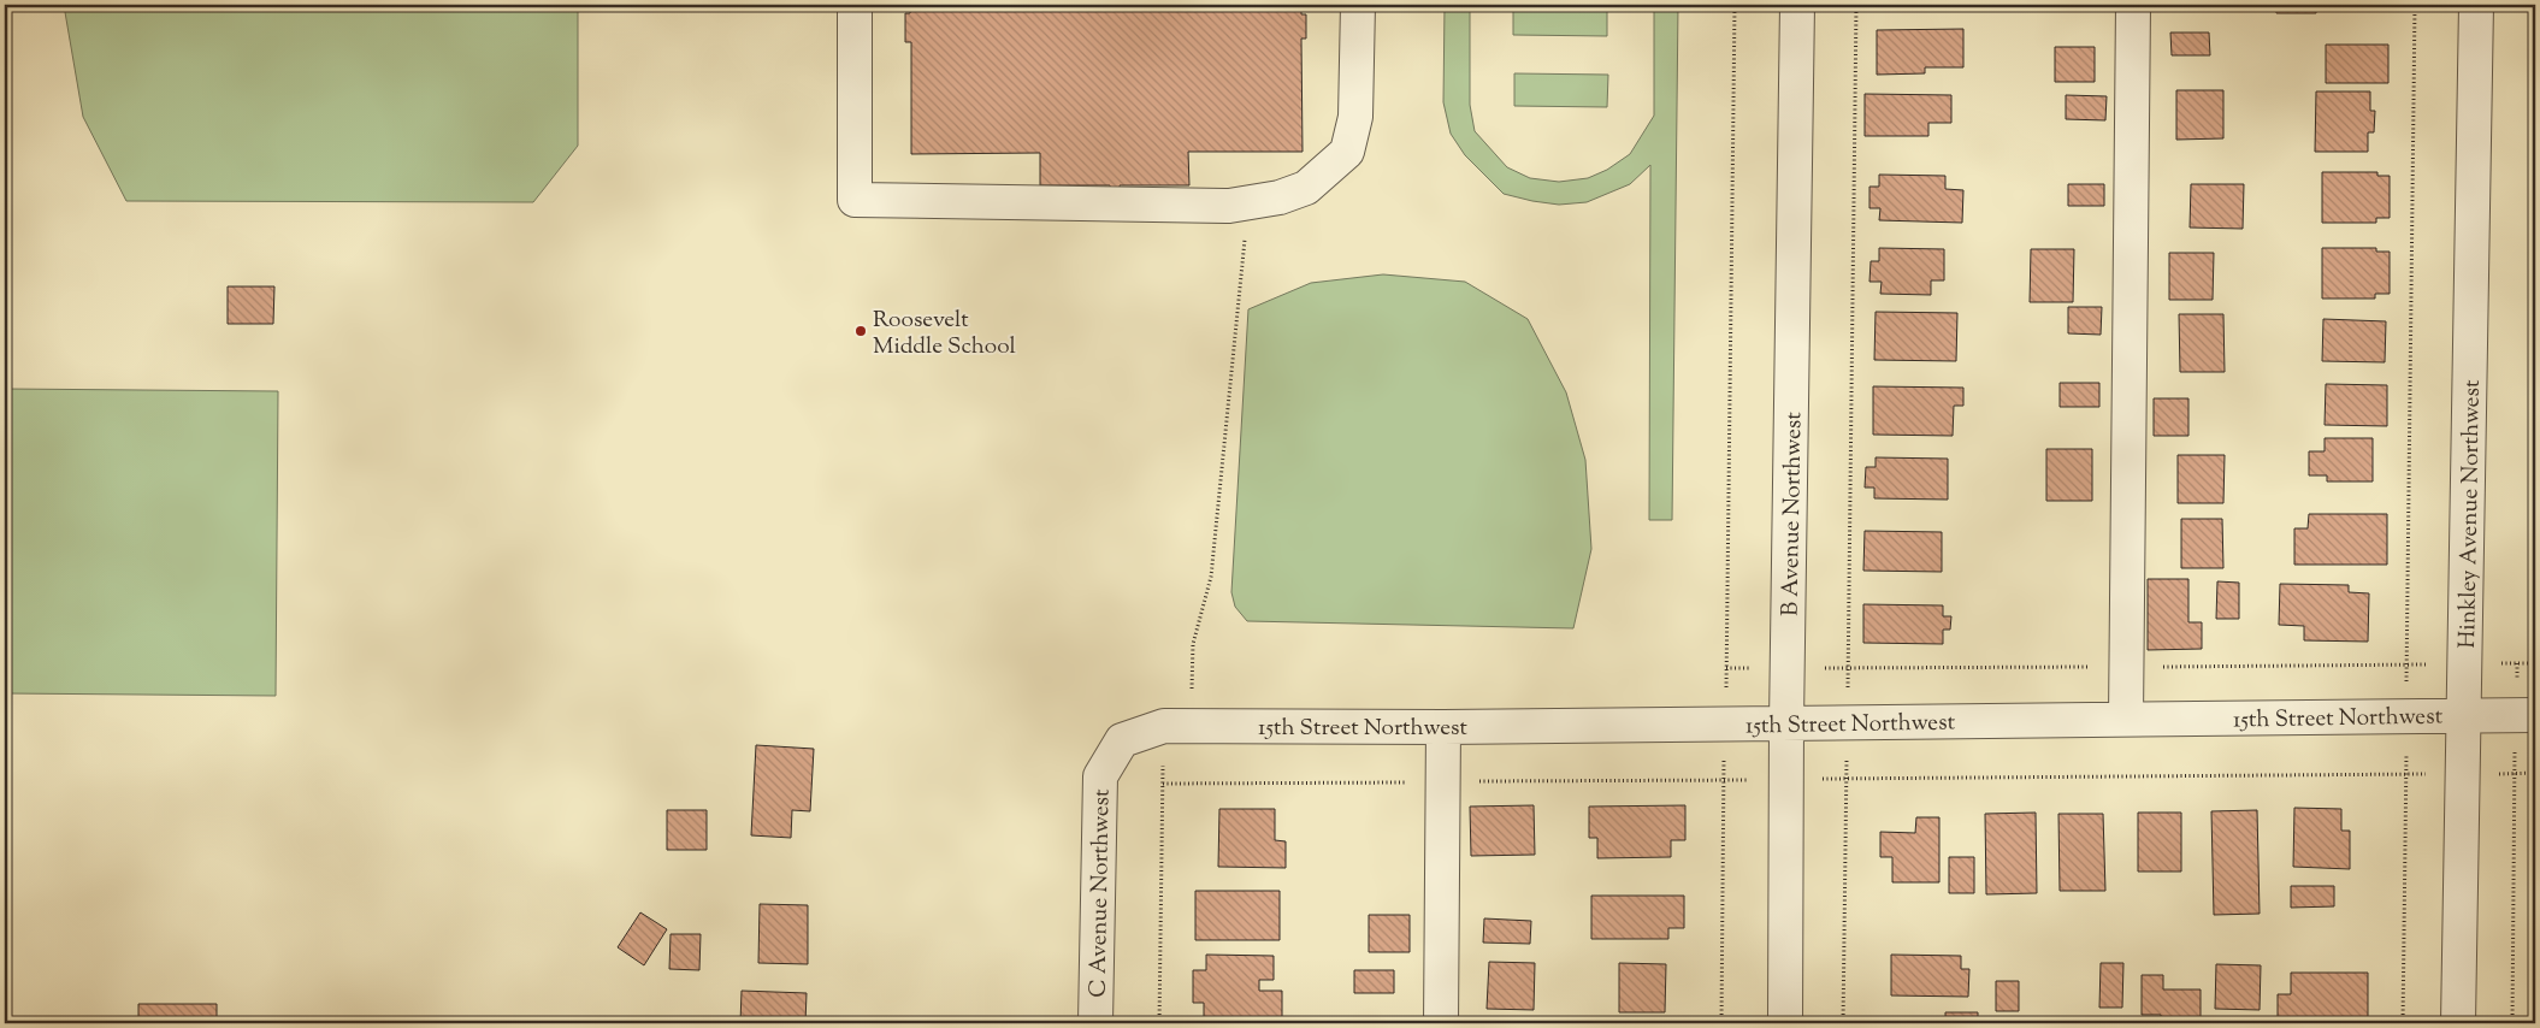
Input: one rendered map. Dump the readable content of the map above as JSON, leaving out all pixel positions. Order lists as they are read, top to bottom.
{
  "streets": {
    "street": [
      "B Avenue Northwest",
      "Hinkley Avenue Northwest",
      "15th Street Northwest",
      "C Avenue Northwest"
    ]
  },
  "crossings": [
    ["B Avenue Northwest", "15th Street Northwest"],
    ["Hinkley Avenue Northwest", "15th Street Northwest"],
    ["15th Street Northwest", "C Avenue Northwest"]
  ],
  "places": ["Roosevelt Middle School"]
}
